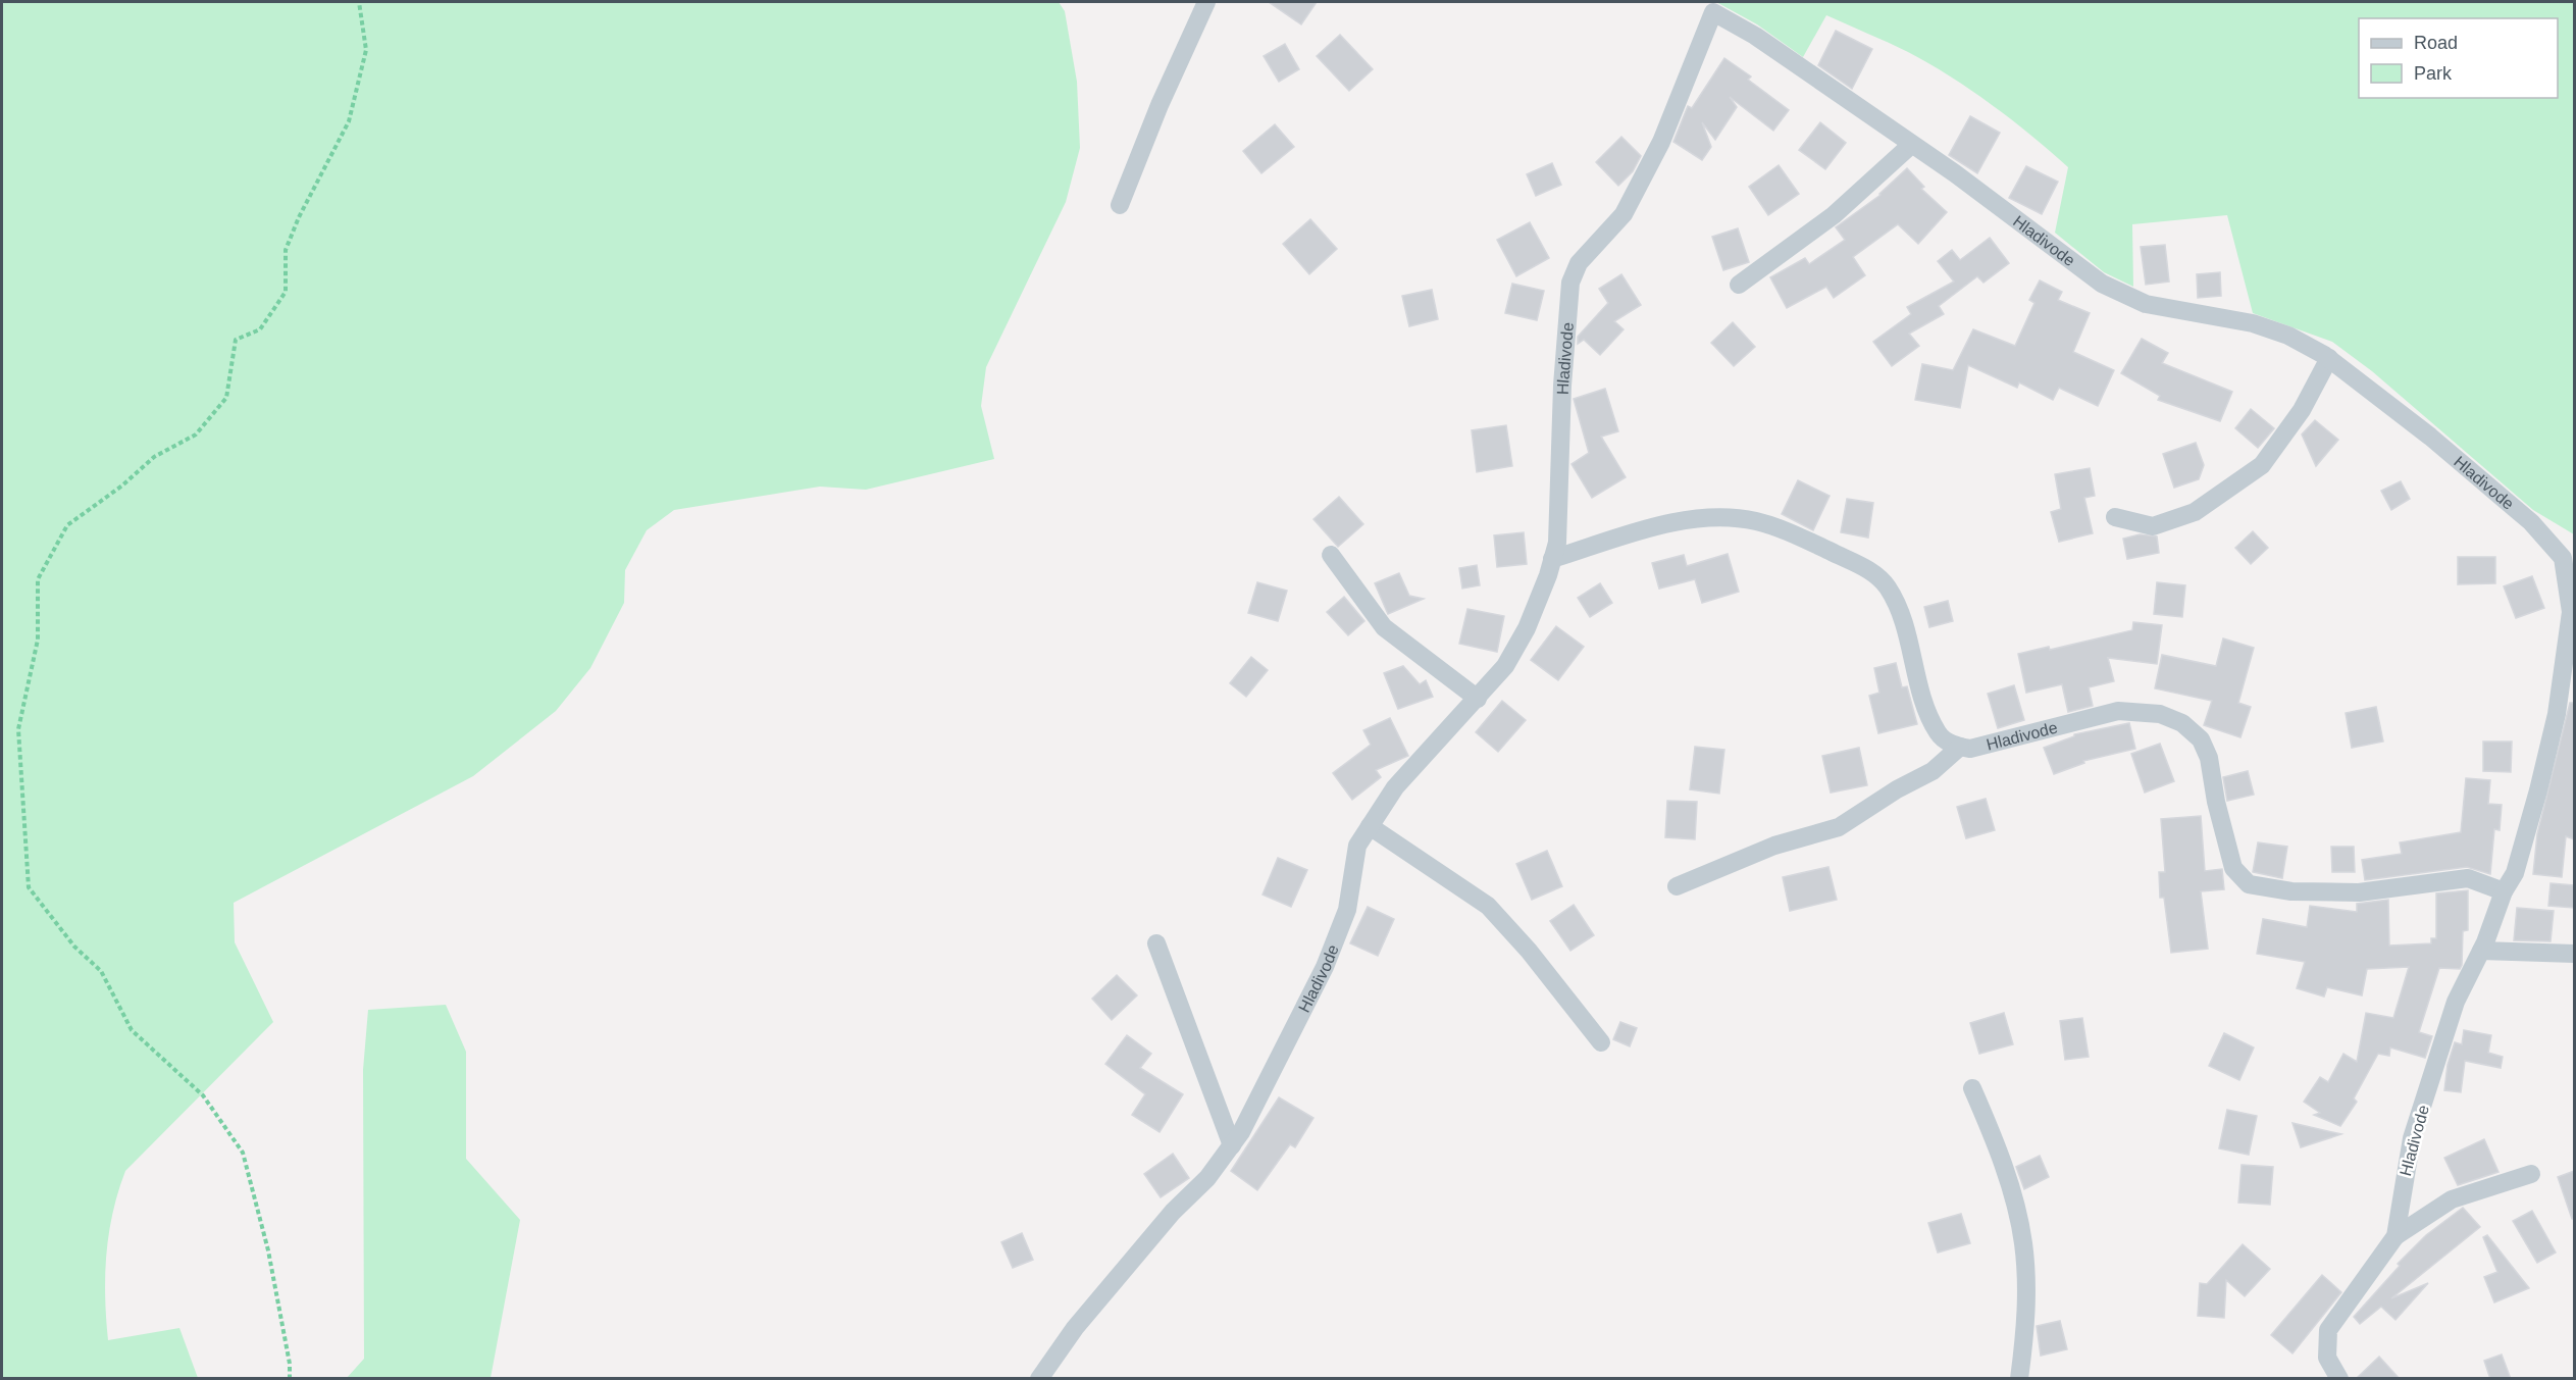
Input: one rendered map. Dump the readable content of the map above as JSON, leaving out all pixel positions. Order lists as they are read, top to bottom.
{
  "streets": {
    "street": ["Hladivode"]
  },
  "legend": ["Road", "Park"]
}
